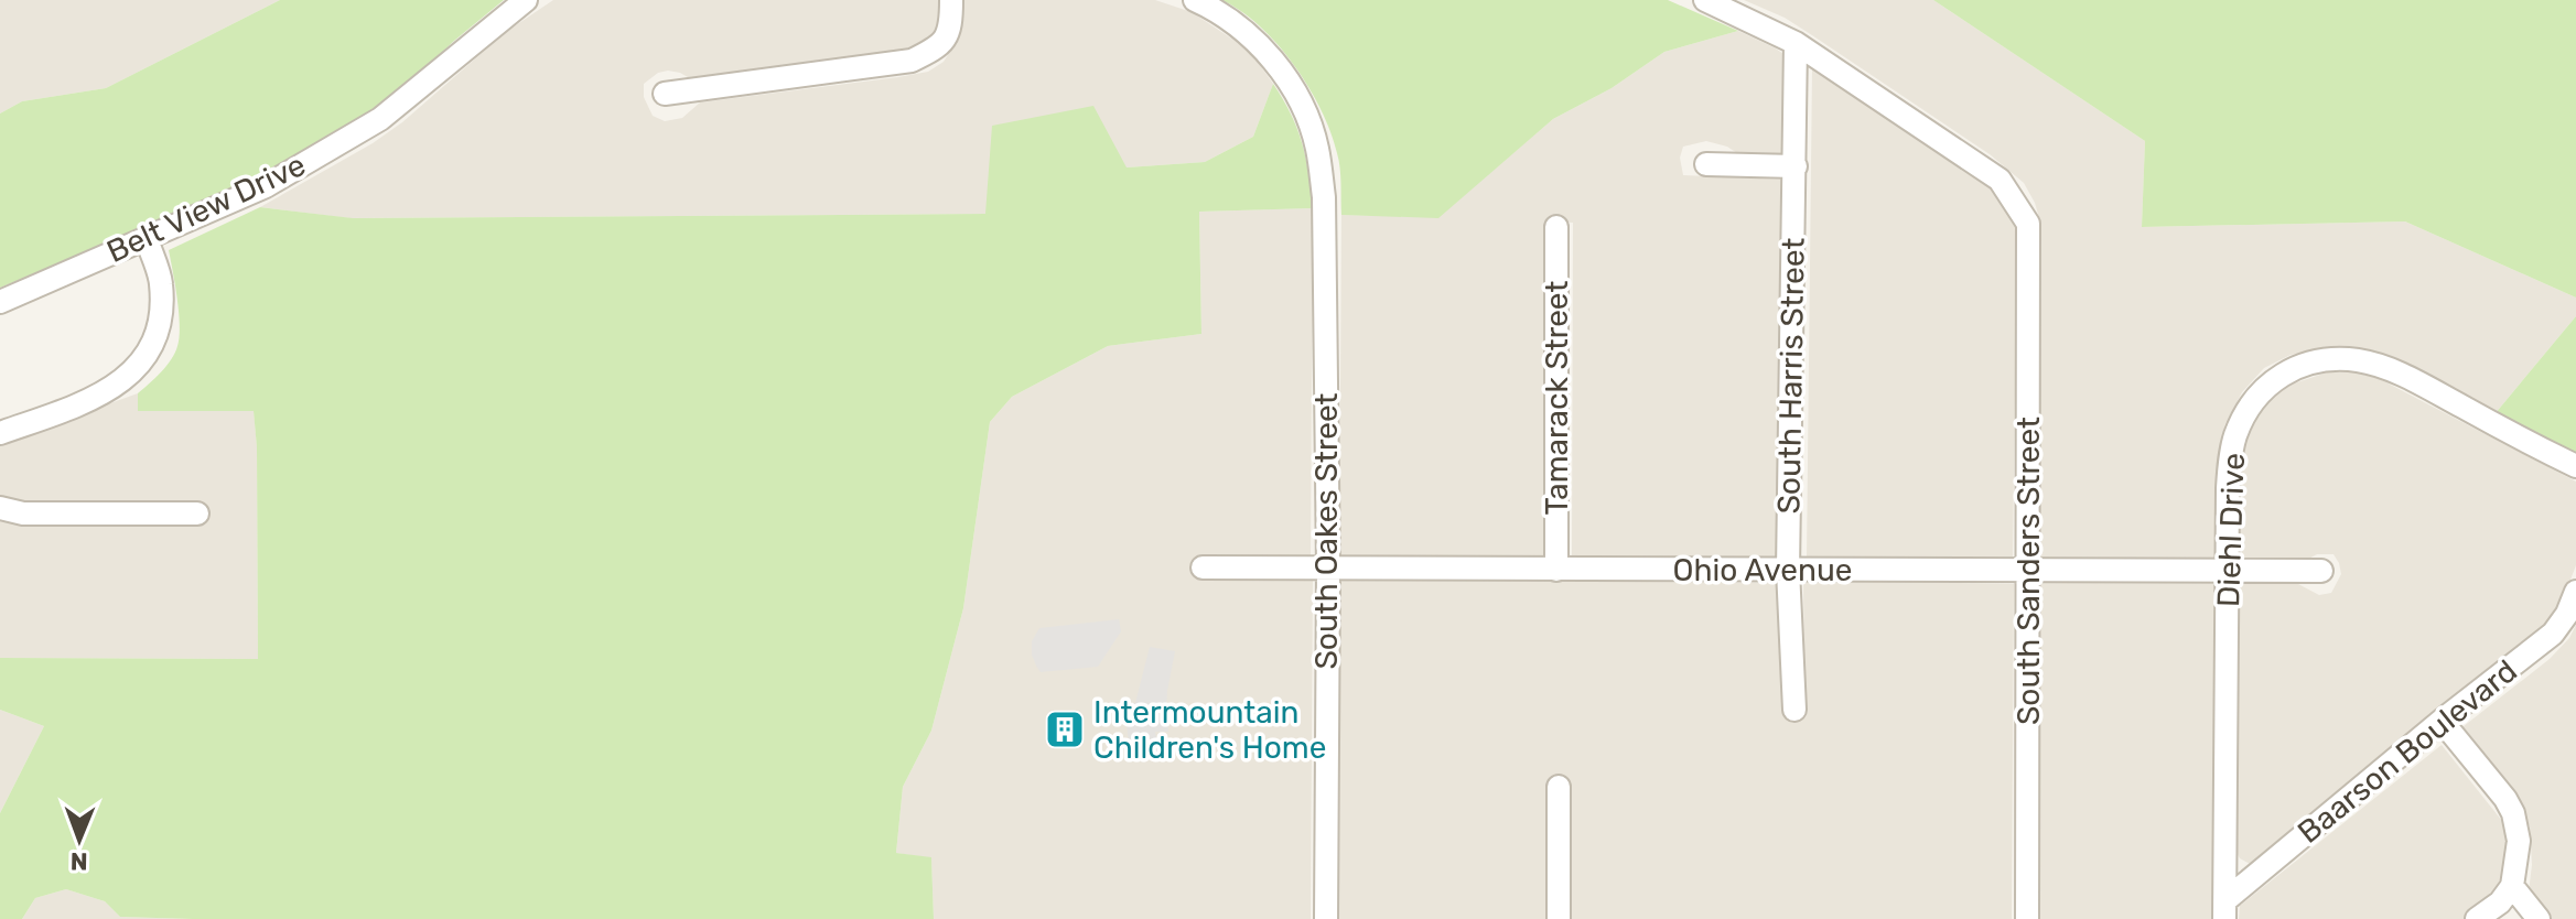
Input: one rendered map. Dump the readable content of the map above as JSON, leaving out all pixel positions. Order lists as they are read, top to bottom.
{
  "streets": {
    "street": [
      "Belt View Drive",
      "South Harris Street",
      "Tamarack Street",
      "Diehl Drive",
      "South Oakes Street",
      "Ohio Avenue",
      "South Sanders Street",
      "Baarson Boulevard"
    ]
  },
  "crossings": [
    ["South Harris Street", "Ohio Avenue"],
    ["South Harris Street", "South Sanders Street"],
    ["Tamarack Street", "Ohio Avenue"],
    ["Diehl Drive", "Ohio Avenue"],
    ["Diehl Drive", "Baarson Boulevard"],
    ["South Oakes Street", "Ohio Avenue"],
    ["Ohio Avenue", "South Sanders Street"]
  ],
  "places": {
    "building": ["Intermountain Children's Home"]
  },
  "north": "bottom"
}
